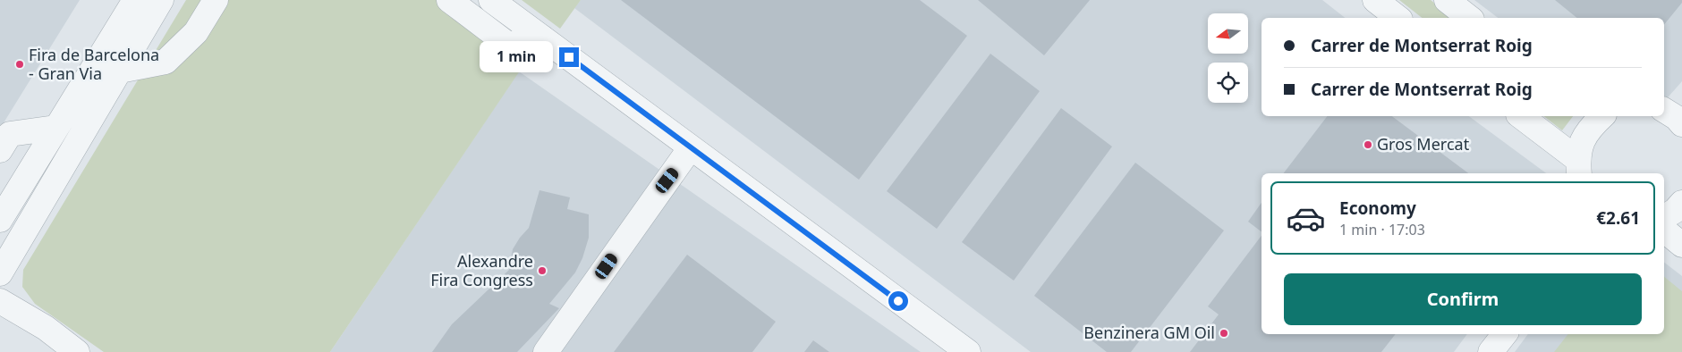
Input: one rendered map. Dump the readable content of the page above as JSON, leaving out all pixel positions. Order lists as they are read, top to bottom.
{
  "places": [
    "Fira de Barcelona - Gran Via",
    "Gros Mercat",
    "Alexandre Fira Congress",
    "Benzinera GM Oil"
  ],
  "north": "left",
  "page": {
    "banner": ["Carrer de Montserrat Roig", "Carrer de Montserrat Roig"],
    "bubble": "1 min",
    "list": [
      {
        "name": "Economy",
        "note": "1 min · 17:03",
        "value": "€2.61"
      }
    ],
    "buttons": "Confirm"
  }
}
